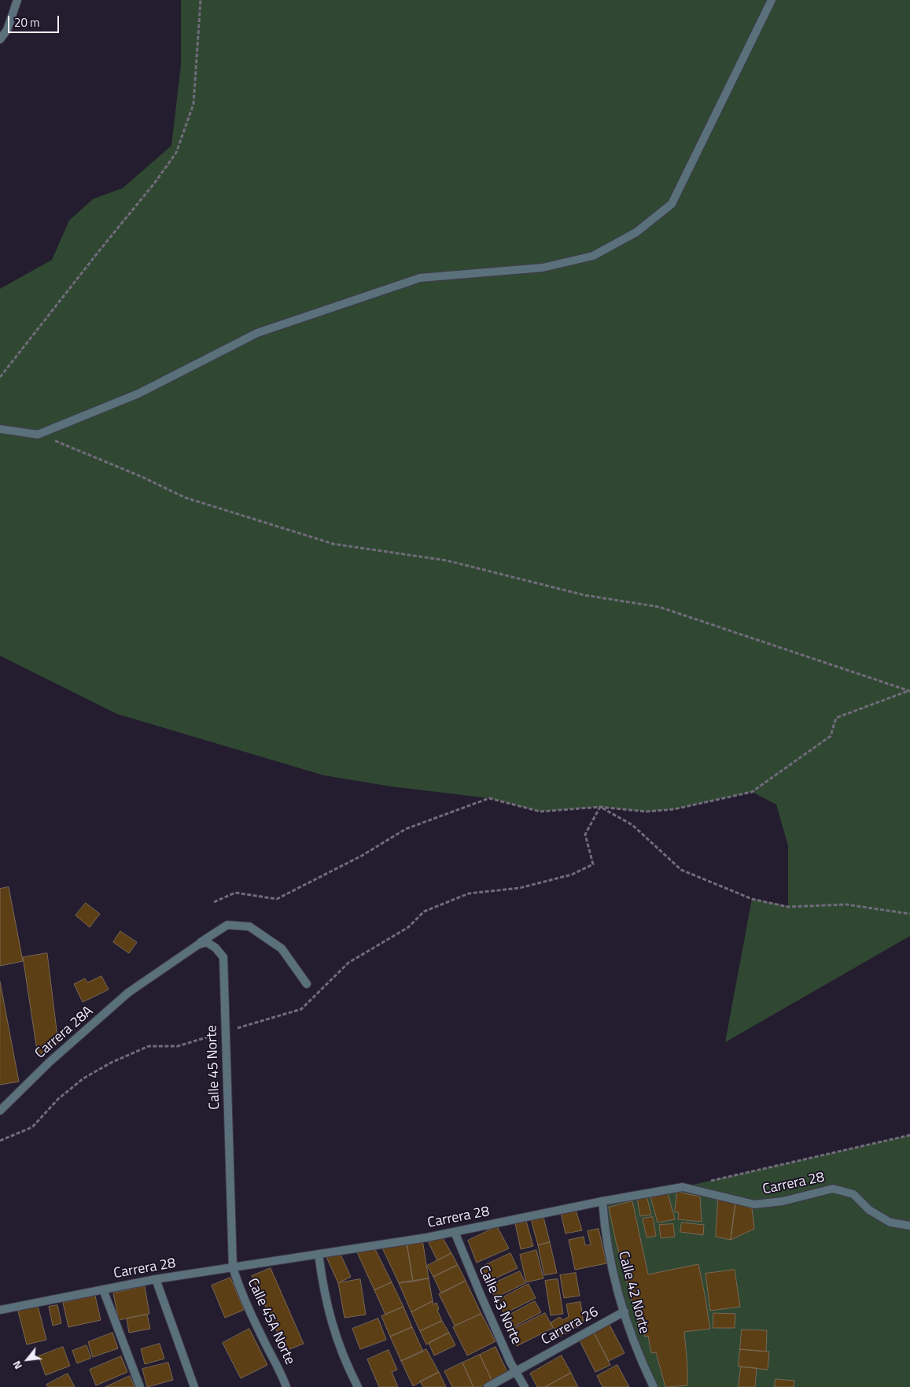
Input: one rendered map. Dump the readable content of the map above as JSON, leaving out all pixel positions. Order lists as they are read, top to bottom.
{
  "streets": {
    "street": [
      "Carrera 28A",
      "Calle 45 Norte",
      "Carrera 28",
      "Calle 42 Norte",
      "Calle 43 Norte",
      "Calle 45A Norte",
      "Carrera 26"
    ]
  },
  "crossings": [
    ["Carrera 28A", "Calle 45 Norte"],
    ["Calle 45 Norte", "Carrera 28"],
    ["Calle 45 Norte", "Calle 45A Norte"],
    ["Carrera 28", "Calle 42 Norte"],
    ["Carrera 28", "Calle 43 Norte"],
    ["Carrera 28", "Calle 45A Norte"],
    ["Calle 42 Norte", "Carrera 26"],
    ["Calle 43 Norte", "Carrera 26"]
  ],
  "scale_bar": "20 m",
  "north": "bottom left"
}
